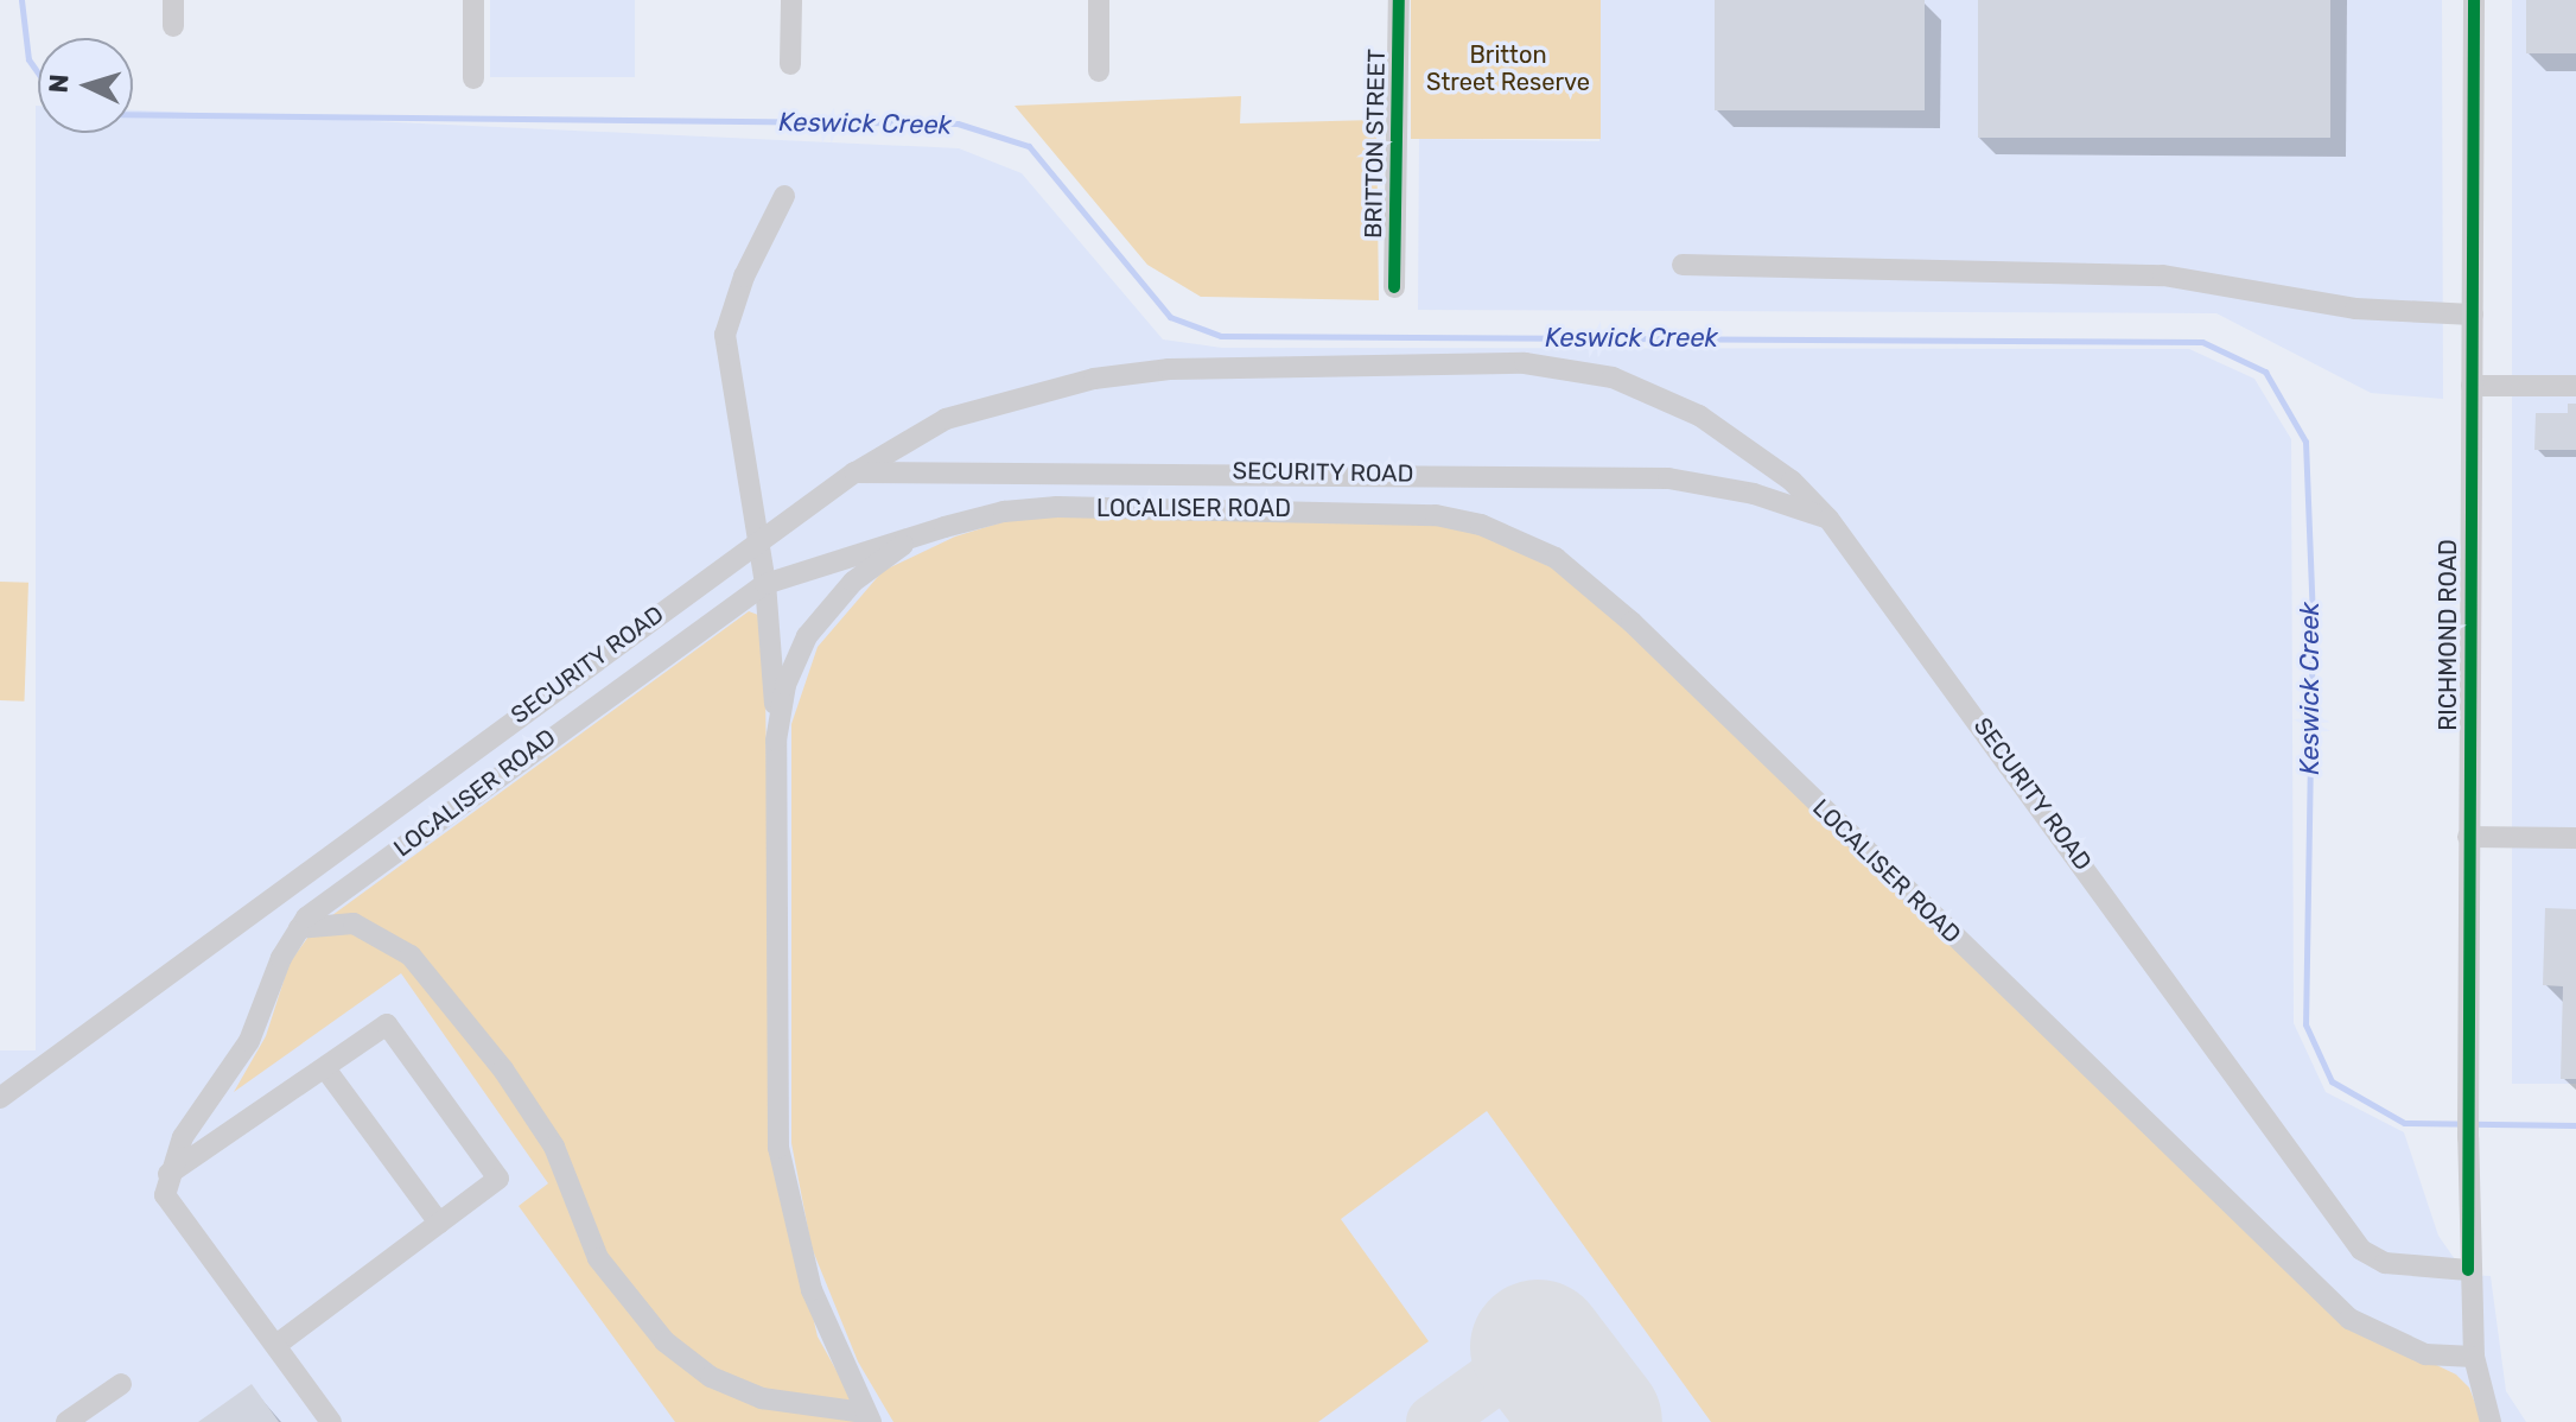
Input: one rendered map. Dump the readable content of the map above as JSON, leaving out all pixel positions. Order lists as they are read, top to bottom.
{
  "streets": {
    "street": [
      "BRITTON STREET",
      "SECURITY ROAD",
      "LOCALISER ROAD",
      "RICHMOND ROAD"
    ]
  },
  "crossings": [
    ["SECURITY ROAD", "RICHMOND ROAD"]
  ],
  "water": ["Keswick Creek"],
  "parks": ["Britton Street Reserve"],
  "north": "left"
}
